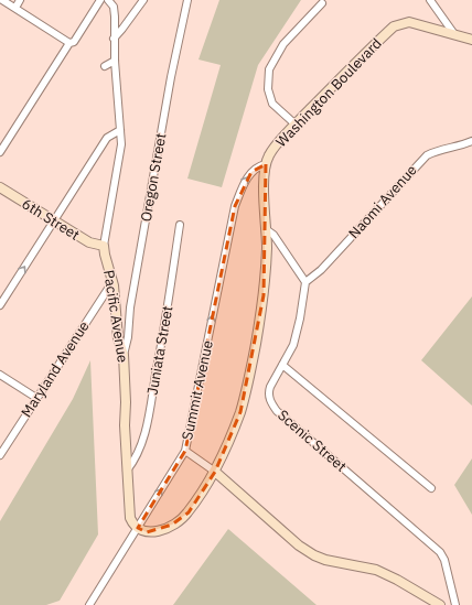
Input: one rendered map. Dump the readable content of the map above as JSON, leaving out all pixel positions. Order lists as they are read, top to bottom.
{
  "streets": {
    "street": [
      "Washington Boulevard",
      "Oregon Street",
      "Naomi Avenue",
      "6th Street",
      "Pacific Avenue",
      "Juniata Street",
      "Maryland Avenue",
      "Summit Avenue",
      "Scenic Street"
    ]
  },
  "crossings": [
    ["Washington Boulevard", "Summit Avenue"],
    ["Oregon Street", "Pacific Avenue"],
    ["Naomi Avenue", "Scenic Street"],
    ["6th Street", "Pacific Avenue"],
    ["Pacific Avenue", "Juniata Street"],
    ["Pacific Avenue", "Maryland Avenue"],
    ["Pacific Avenue", "Summit Avenue"]
  ],
  "one_way": ["Summit Avenue"]
}
